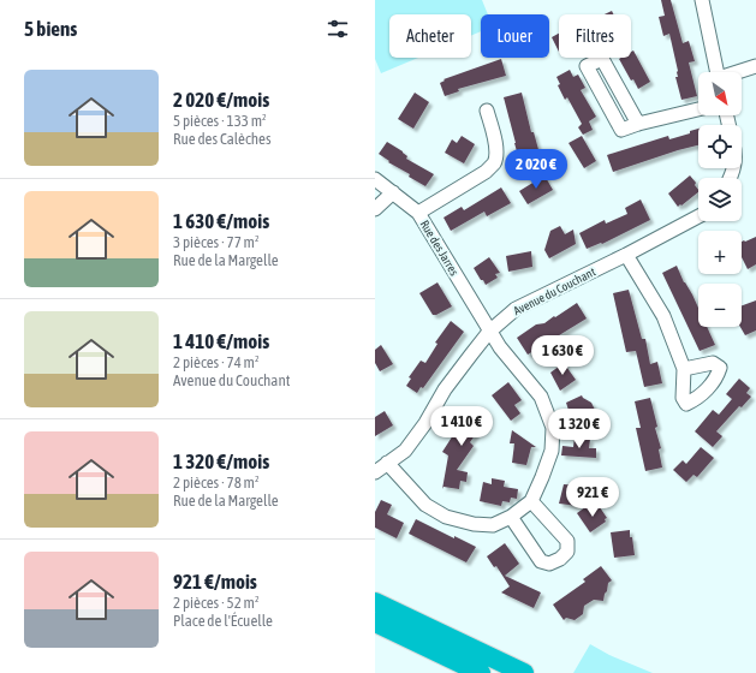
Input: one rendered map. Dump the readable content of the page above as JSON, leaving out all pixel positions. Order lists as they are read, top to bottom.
{
  "streets": {
    "street": ["Rue des Jarres", "Avenue du Couchant"]
  },
  "crossings": [
    ["Rue des Jarres", "Avenue du Couchant"]
  ],
  "north": "bottom right",
  "page": {
    "heading": "5 biens",
    "chip": ["Acheter", "Louer", "Filtres"],
    "list": [
      {
        "name": "2 020 €/mois",
        "note": "5 pièces · 133 m² · Rue des Calèches"
      },
      {
        "name": "1 630 €/mois",
        "note": "3 pièces · 77 m² · Rue de la Margelle"
      },
      {
        "name": "1 410 €/mois",
        "note": "2 pièces · 74 m² · Avenue du Couchant"
      },
      {
        "name": "1 320 €/mois",
        "note": "2 pièces · 78 m² · Rue de la Margelle"
      },
      {
        "name": "921 €/mois",
        "note": "2 pièces · 52 m² · Place de l'Écuelle"
      }
    ],
    "map_buttons": ["+", "−"],
    "price": [
      "2 020 €",
      "1 630 €",
      "1 410 €",
      "1 320 €",
      "921 €"
    ]
  }
}
